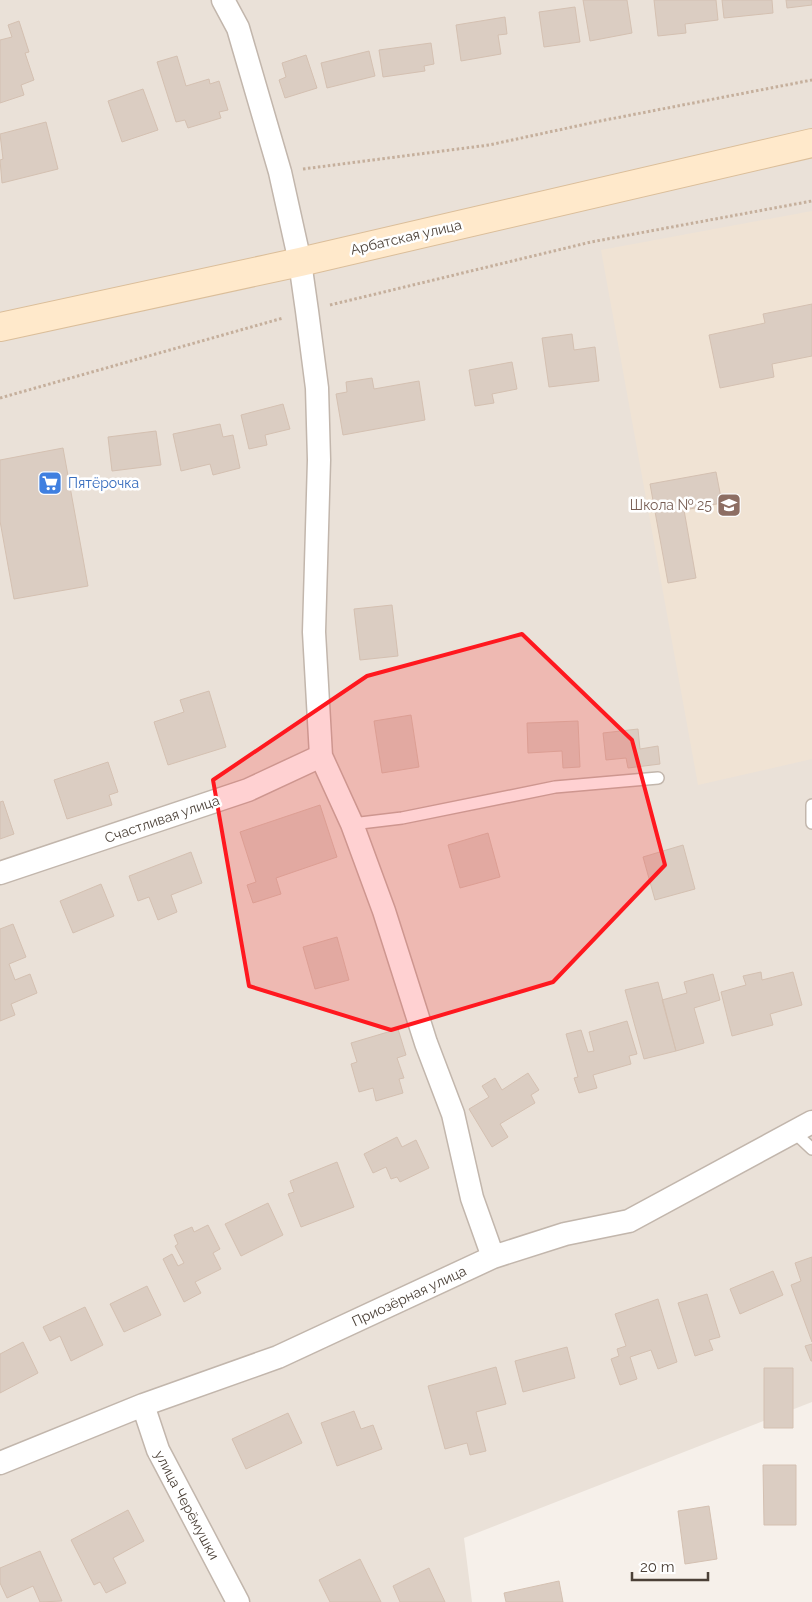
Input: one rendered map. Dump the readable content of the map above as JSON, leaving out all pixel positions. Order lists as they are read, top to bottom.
{
  "streets": {
    "main road": ["Арбатская улица"],
    "street": ["Счастливая улица", "Приозёрная улица", "улица Черёмушки"]
  },
  "crossings": [
    ["Приозёрная улица", "улица Черёмушки"]
  ],
  "places": {
    "supermarket": ["Пятёрочка"],
    "school or university": ["Школа № 25"]
  },
  "scale_bar": "20 m"
}
